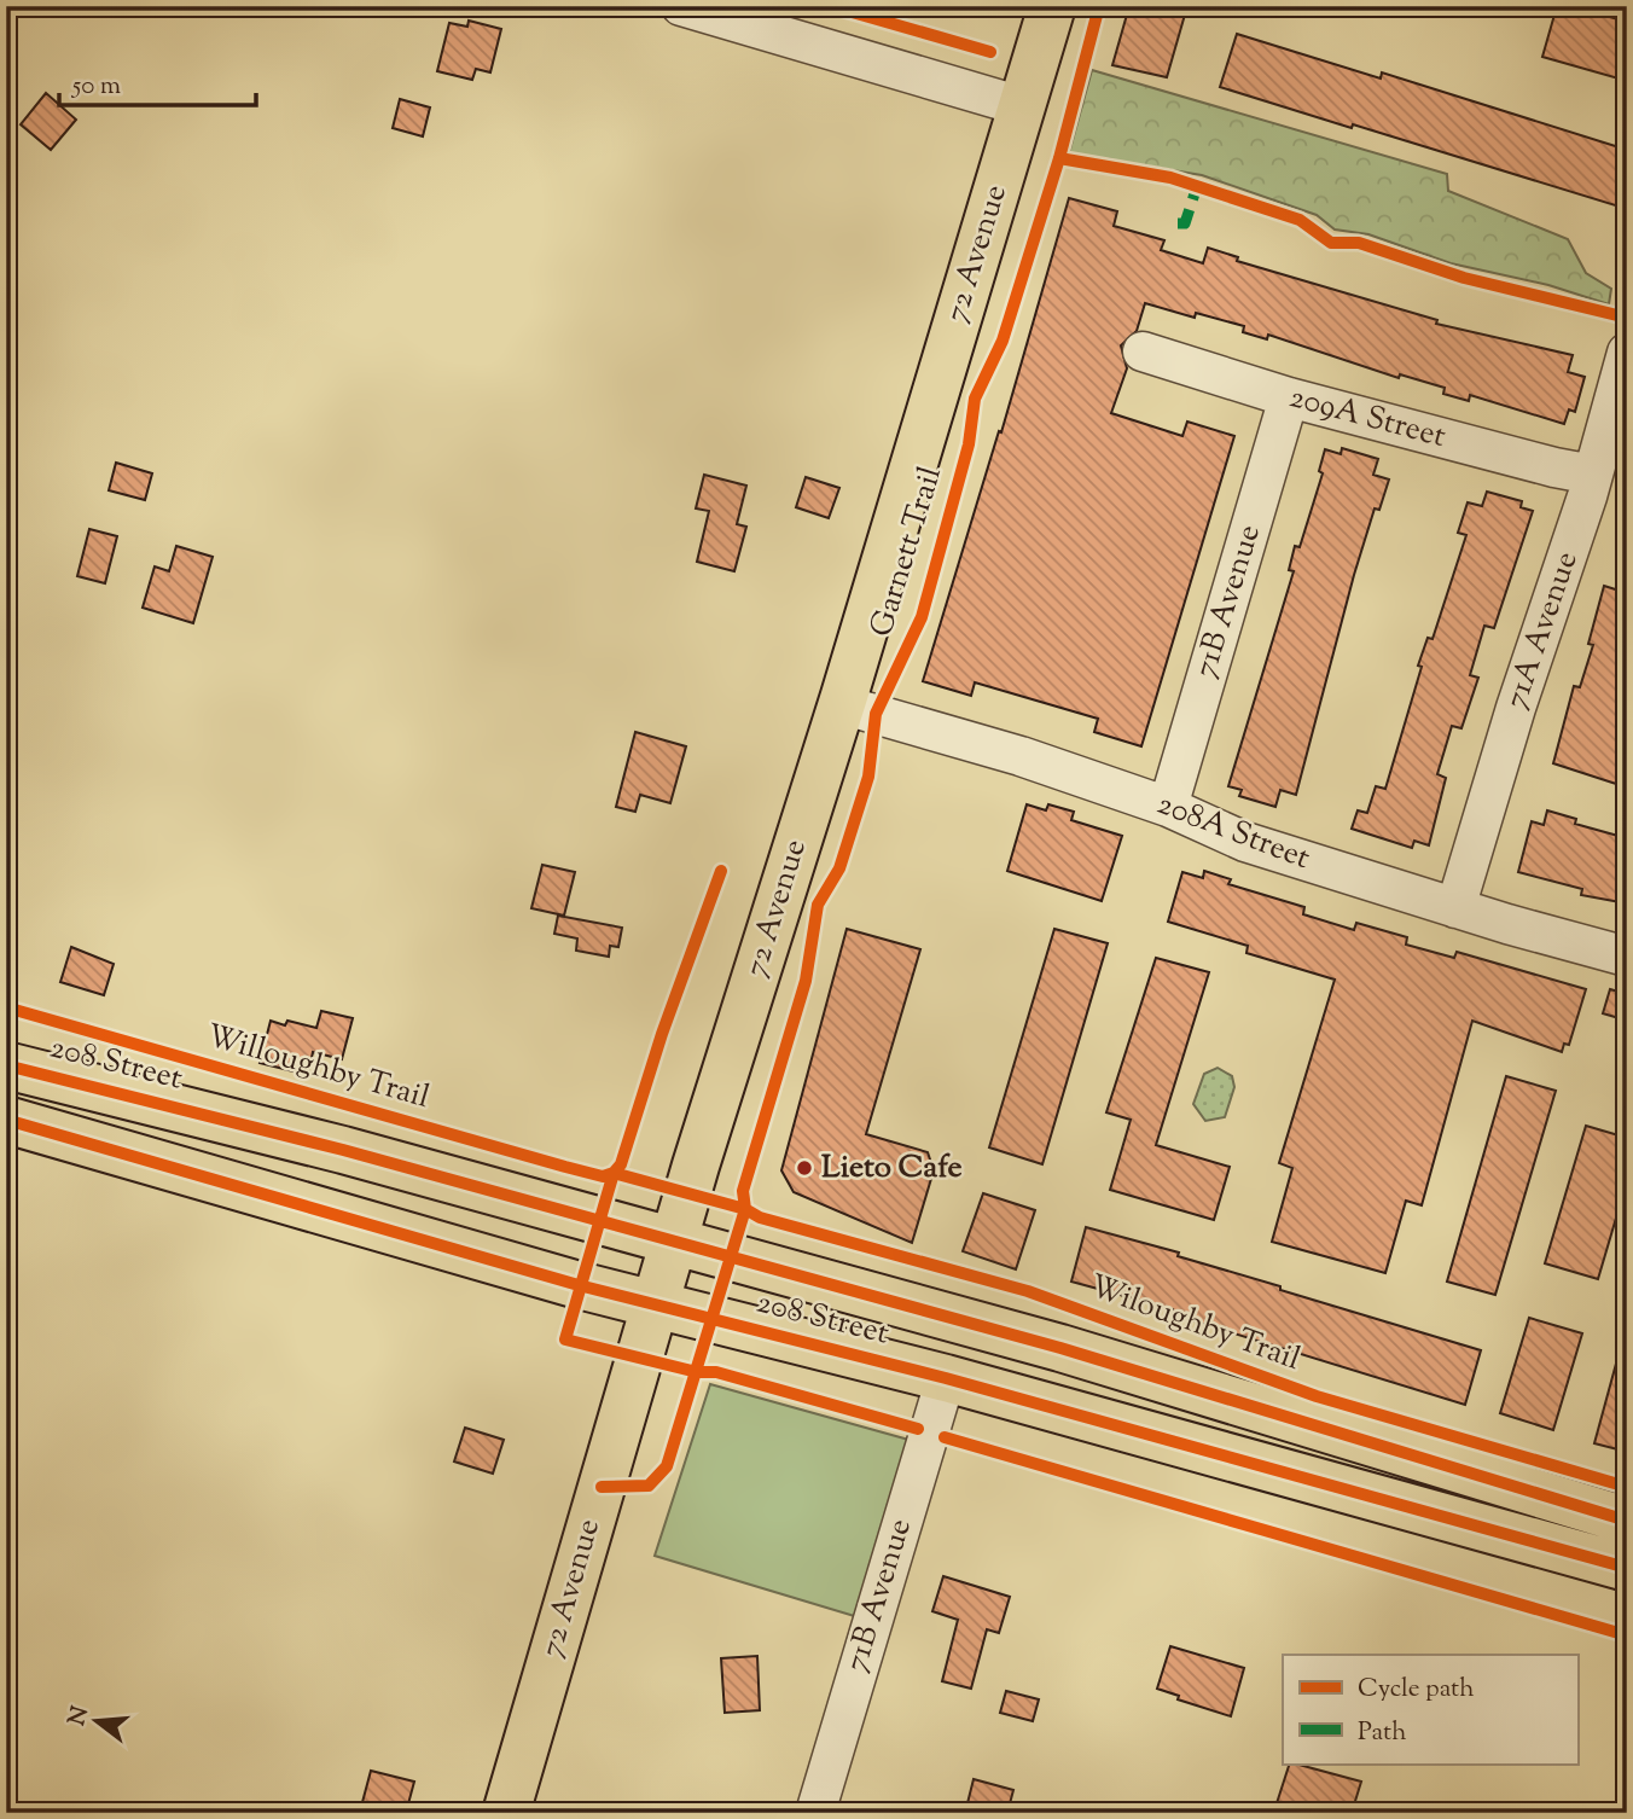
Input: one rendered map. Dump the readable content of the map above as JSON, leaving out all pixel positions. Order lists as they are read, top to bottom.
{
  "streets": {
    "main road": ["72 Avenue", "208 Street"],
    "street": [
      "209A Street",
      "71B Avenue",
      "71A Avenue",
      "208A Street"
    ],
    "cycle path": ["Garnett Trail", "Willoughby Trail"]
  },
  "crossings": [
    ["72 Avenue", "208A Street"],
    ["72 Avenue", "208 Street"],
    ["209A Street", "71B Avenue"],
    ["209A Street", "71A Avenue"],
    ["71B Avenue", "208A Street"],
    ["71B Avenue", "208 Street"],
    ["71A Avenue", "208A Street"]
  ],
  "places": ["Lieto Cafe"],
  "legend": ["Cycle path", "Path"],
  "scale_bar": "50 m",
  "north": "left"
}
